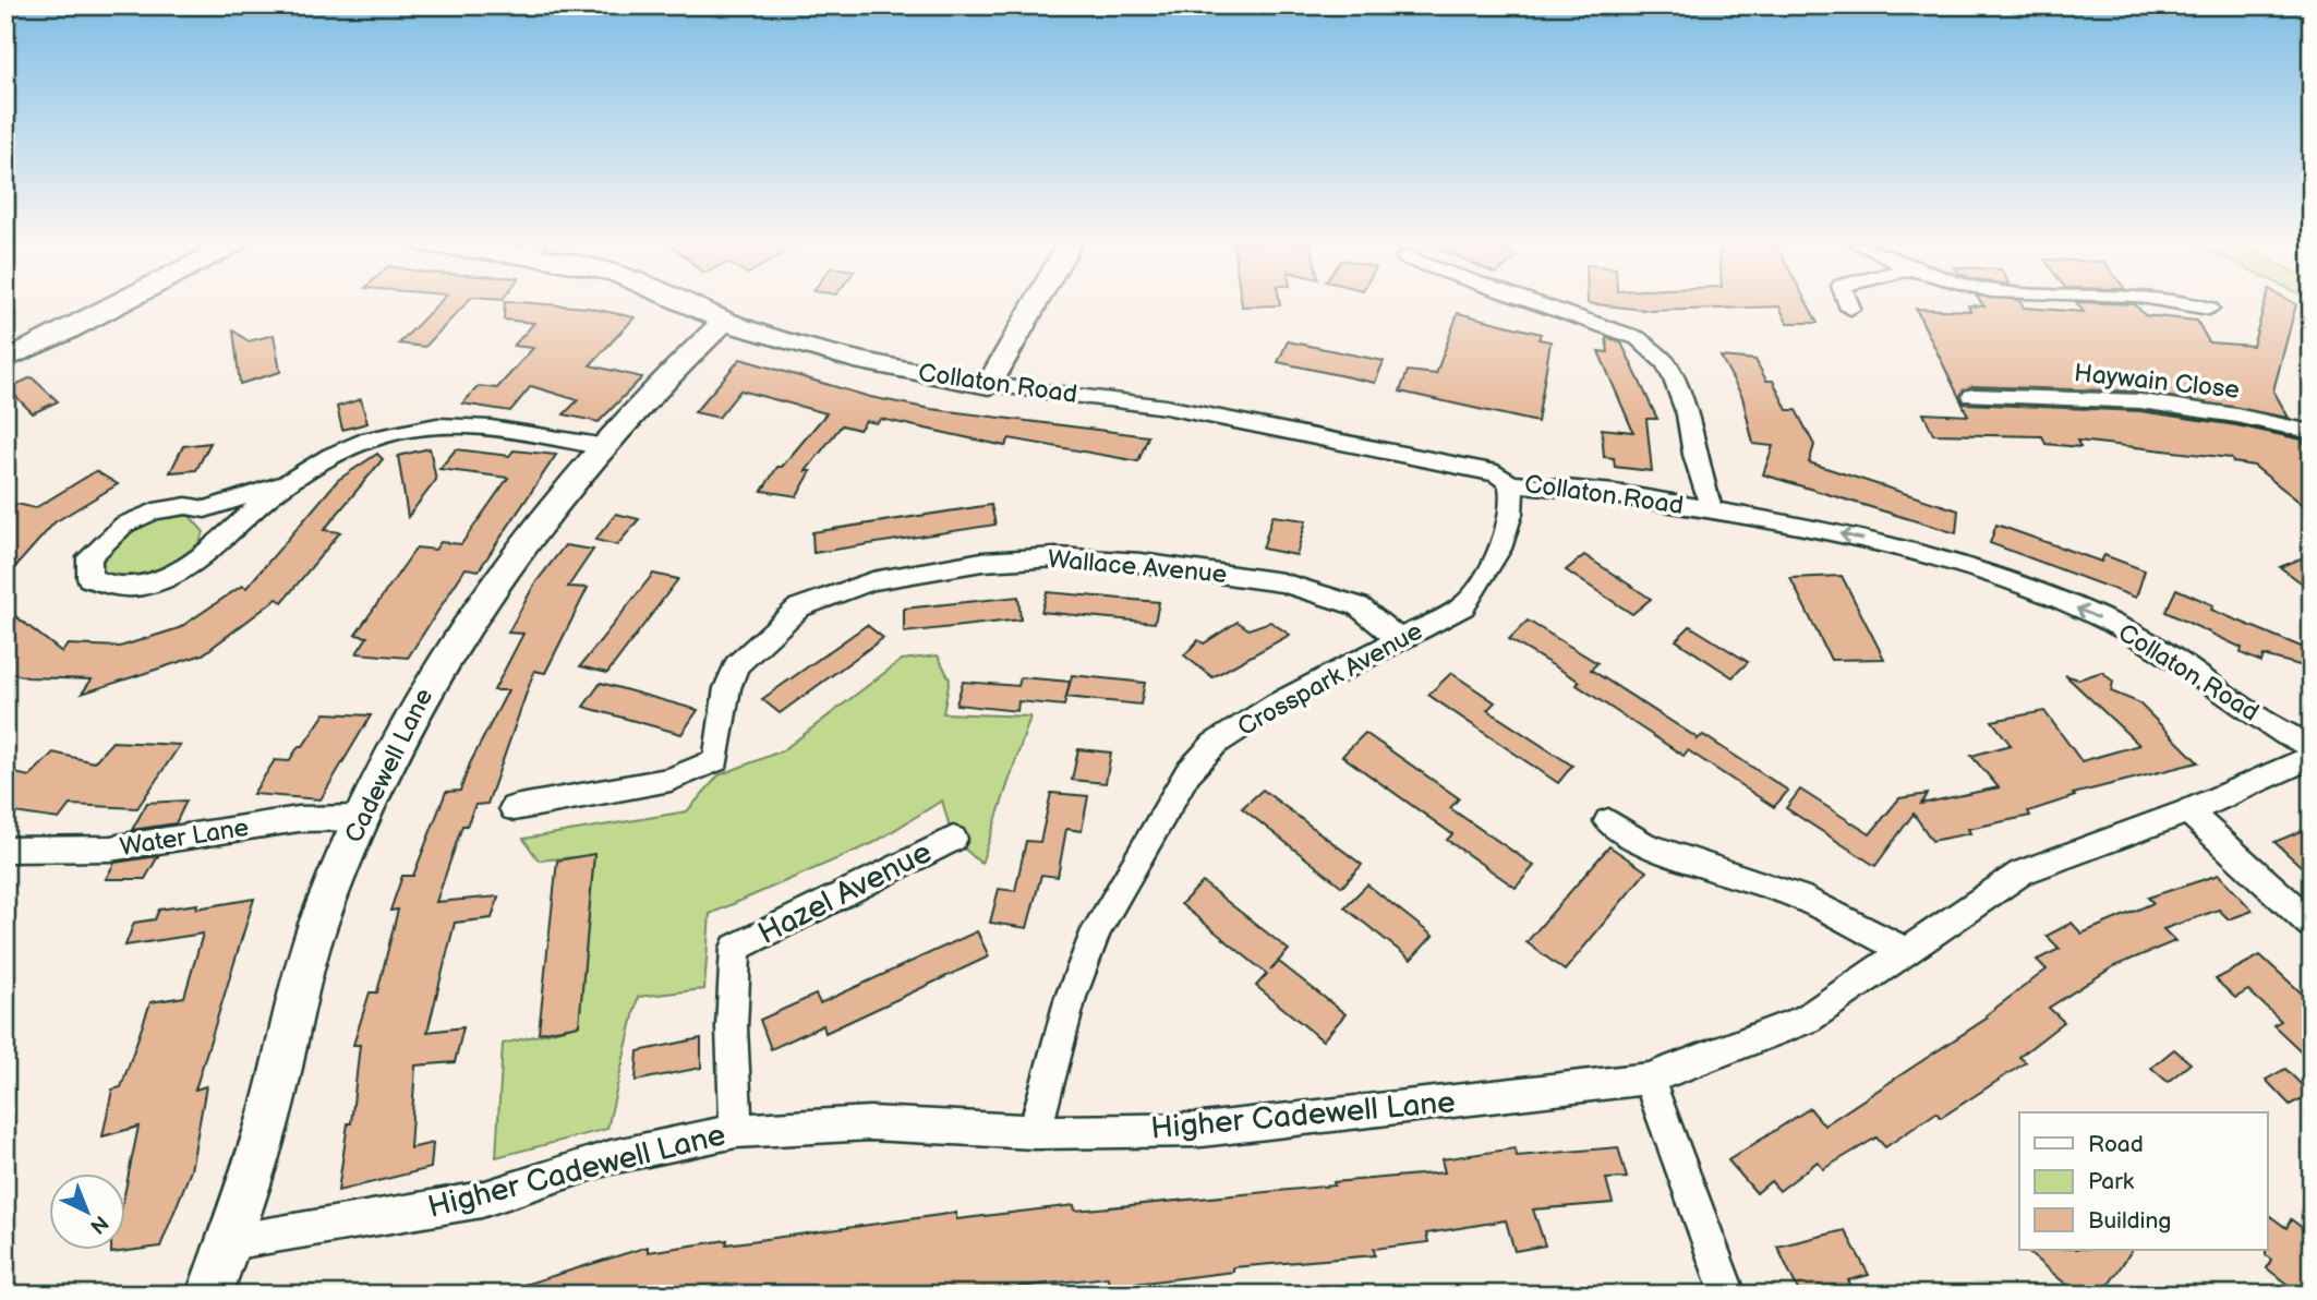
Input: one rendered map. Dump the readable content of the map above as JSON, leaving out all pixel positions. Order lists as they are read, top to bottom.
{
  "streets": {
    "street": [
      "Haywain Close",
      "Collaton Road",
      "Wallace Avenue",
      "Crosspark Avenue",
      "Cadewell Lane",
      "Water Lane",
      "Hazel Avenue",
      "Higher Cadewell Lane"
    ]
  },
  "crossings": [
    ["Collaton Road", "Crosspark Avenue"],
    ["Collaton Road", "Cadewell Lane"],
    ["Wallace Avenue", "Crosspark Avenue"],
    ["Crosspark Avenue", "Higher Cadewell Lane"],
    ["Cadewell Lane", "Water Lane"],
    ["Cadewell Lane", "Higher Cadewell Lane"],
    ["Hazel Avenue", "Higher Cadewell Lane"]
  ],
  "one_way": ["Collaton Road"],
  "legend": ["Road", "Park", "Building"],
  "north": "bottom right"
}
